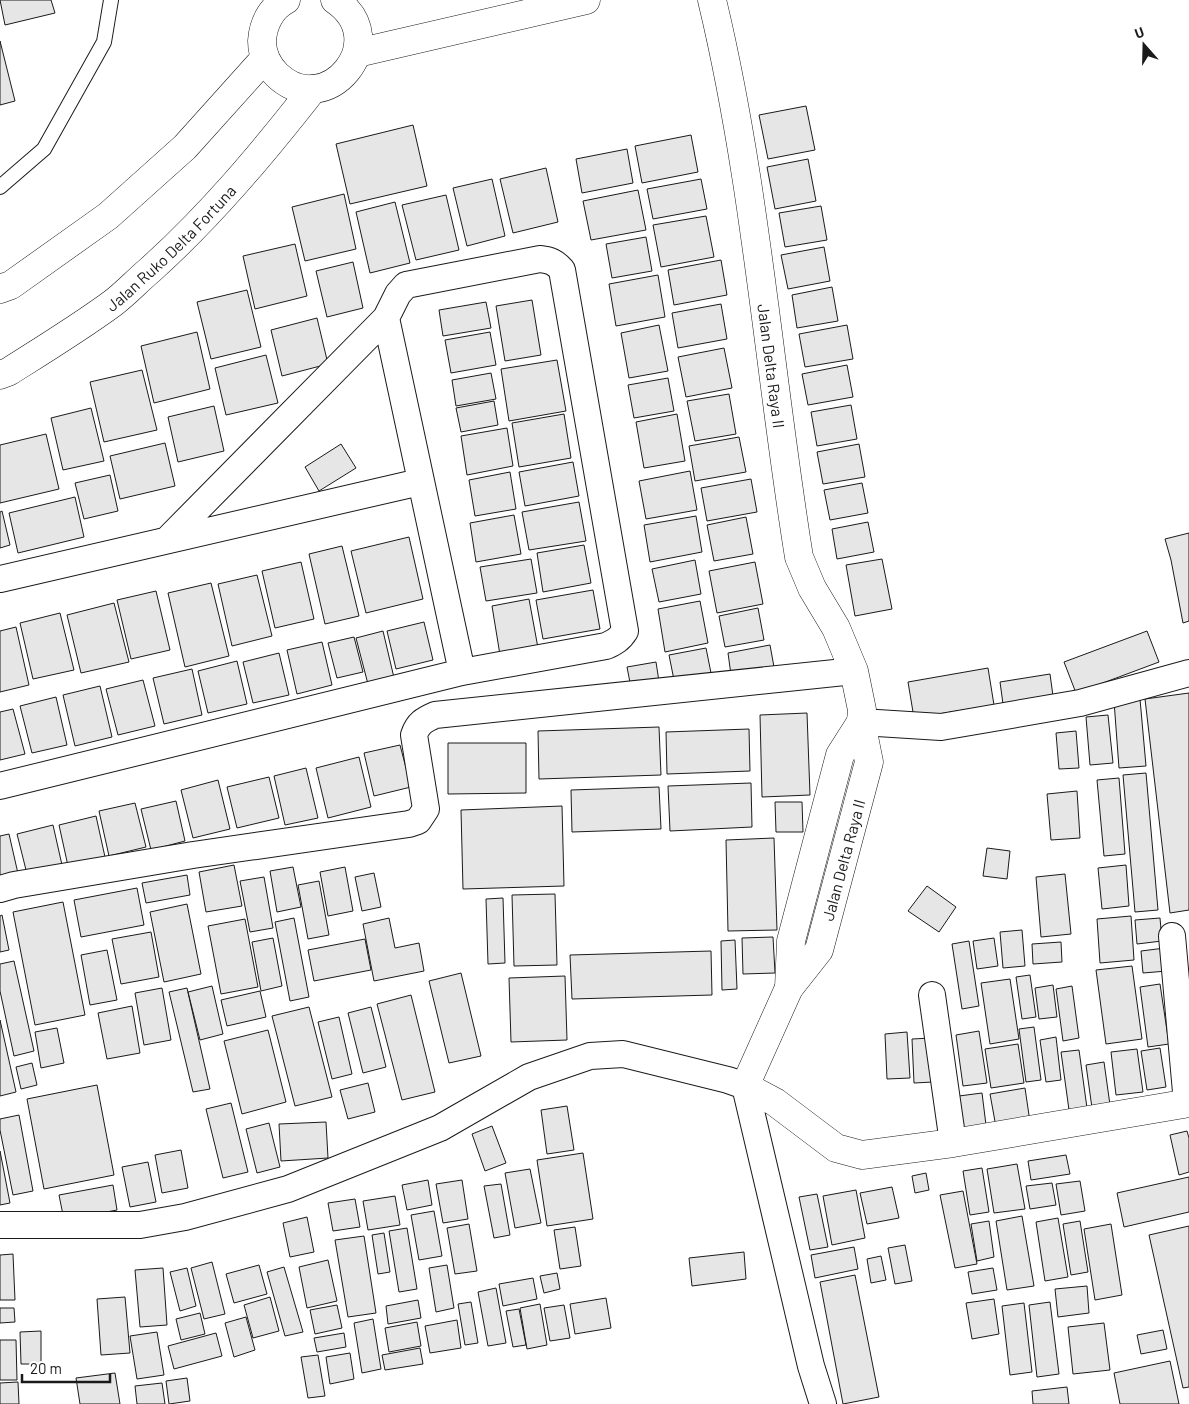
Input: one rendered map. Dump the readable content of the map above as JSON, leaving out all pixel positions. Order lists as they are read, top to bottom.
{
  "streets": {
    "street": ["Jalan Ruko Delta Fortuna", "Jalan Delta Raya II"]
  },
  "scale_bar": "20 m",
  "north": "top"
}
